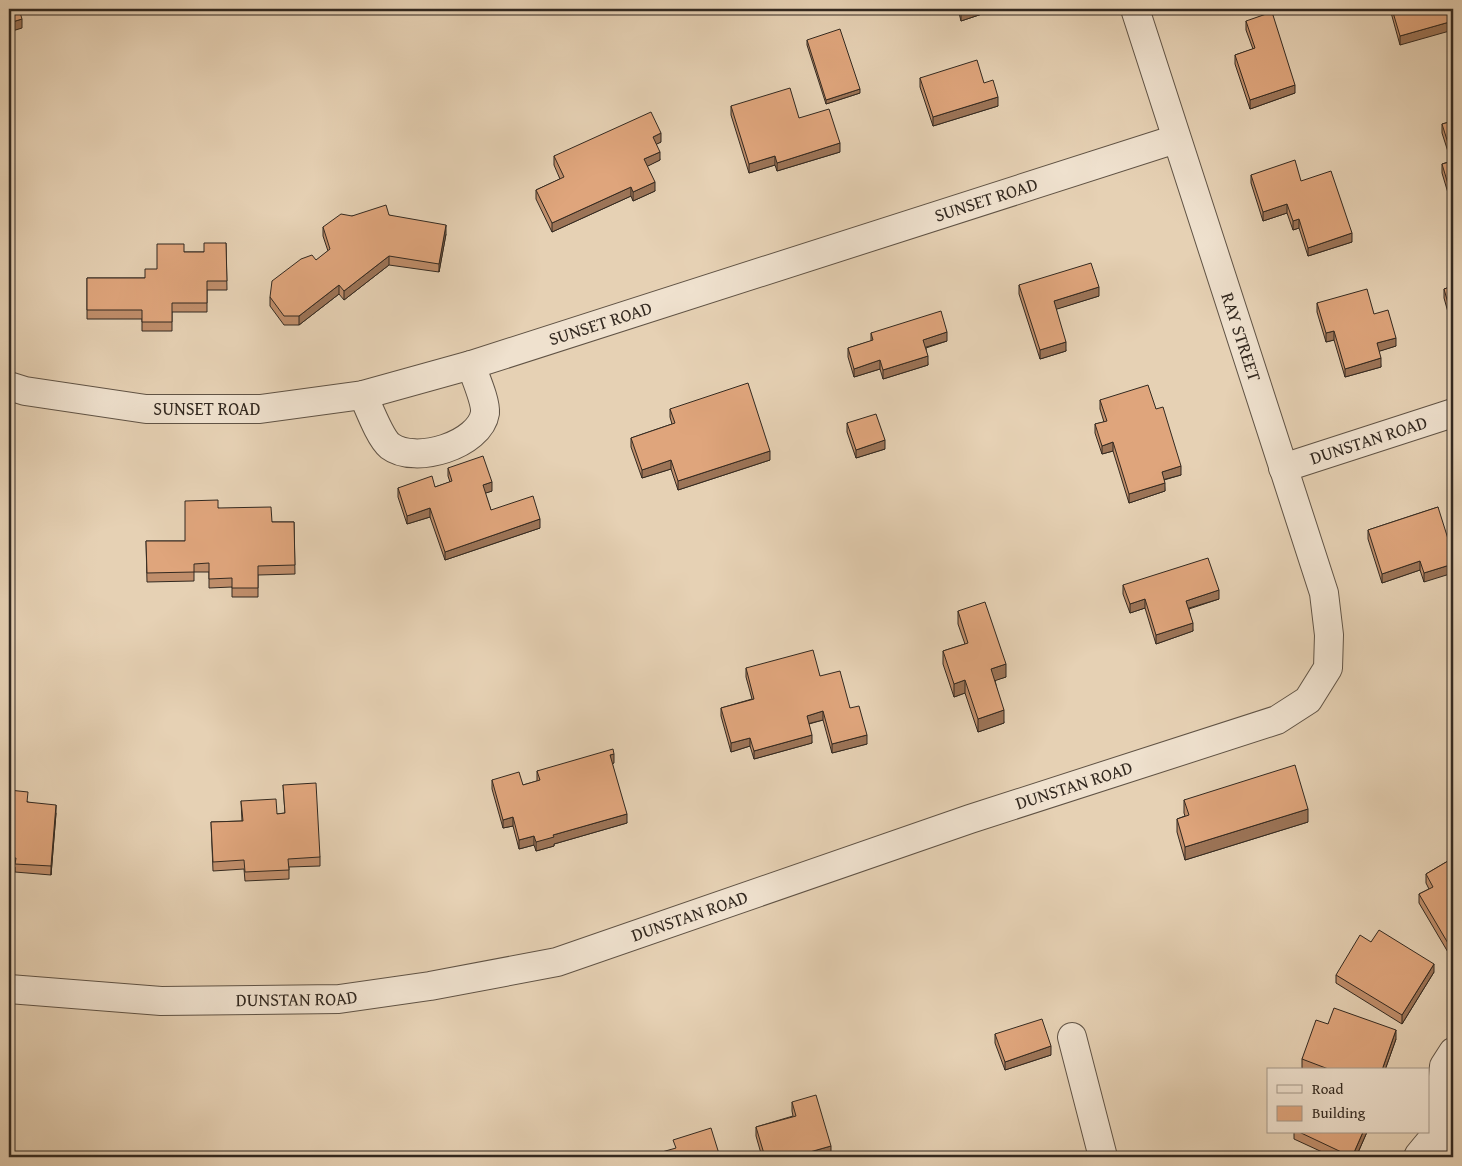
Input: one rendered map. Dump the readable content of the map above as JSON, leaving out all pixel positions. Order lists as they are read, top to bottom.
{
  "streets": {
    "street": ["SUNSET ROAD", "RAY STREET", "DUNSTAN ROAD"]
  },
  "crossings": [
    ["SUNSET ROAD", "RAY STREET"],
    ["RAY STREET", "DUNSTAN ROAD"]
  ],
  "legend": ["Road", "Building"]
}
